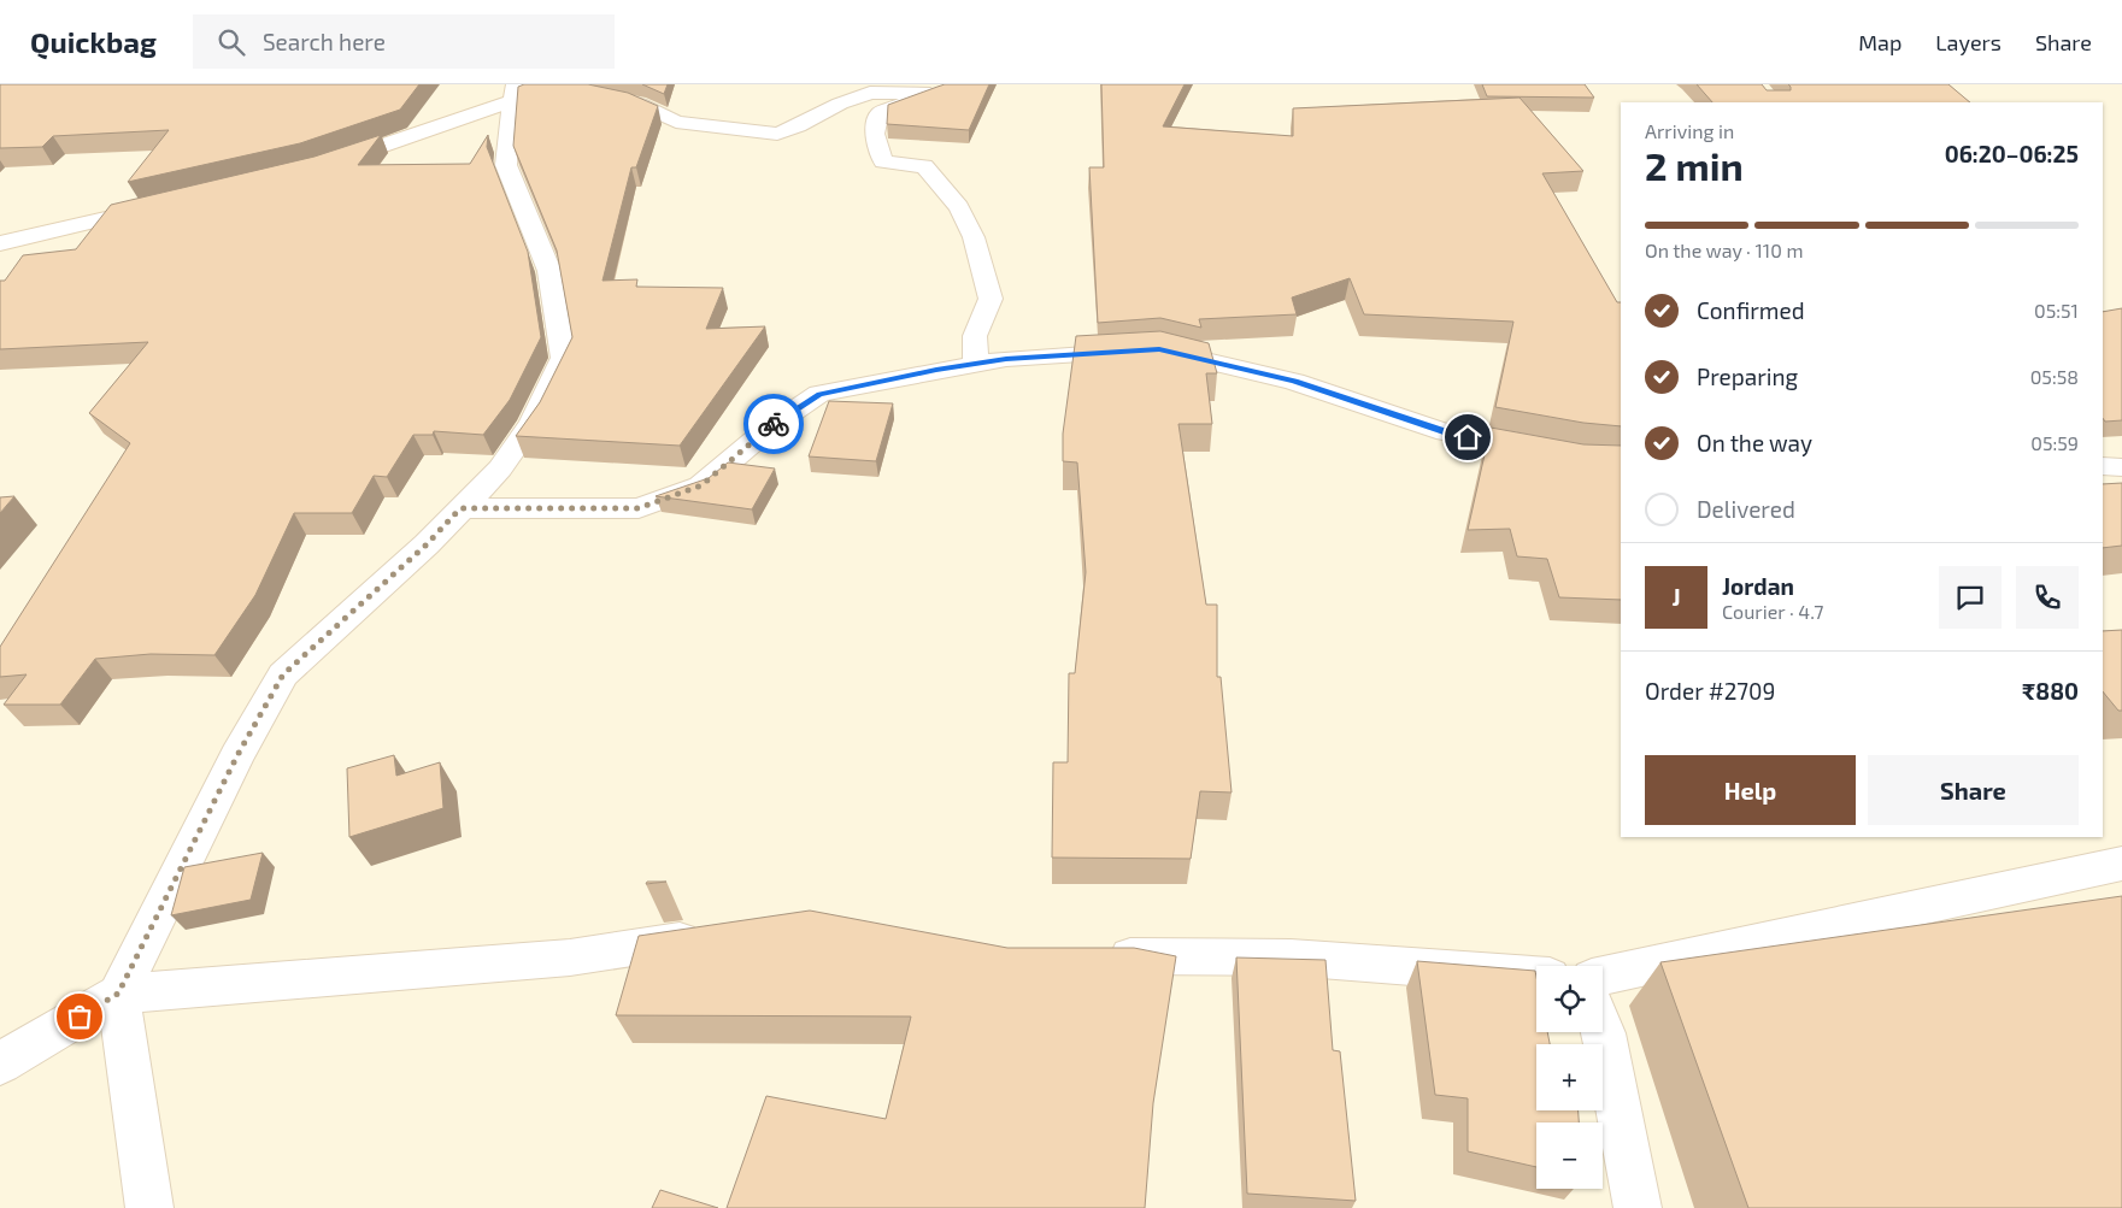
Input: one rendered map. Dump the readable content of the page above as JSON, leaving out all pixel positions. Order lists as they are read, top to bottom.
{
  "page": {
    "header": "Quickbag",
    "search": "Search here",
    "nav": ["Map", "Layers", "Share"],
    "heading": ["2 min", "Arriving in", "06:20–06:25"],
    "panel": [
      "Jordan",
      "Courier · 4.7",
      "Order #2709",
      "₹880"
    ],
    "bar": "On the way · 110 m",
    "list": [
      ["Confirmed", "05:51"],
      ["Preparing", "05:58"],
      ["On the way", "05:59"],
      "Delivered"
    ],
    "round": "J",
    "buttons": ["Help", "Share"],
    "map_buttons": ["+", "−"]
  }
}
